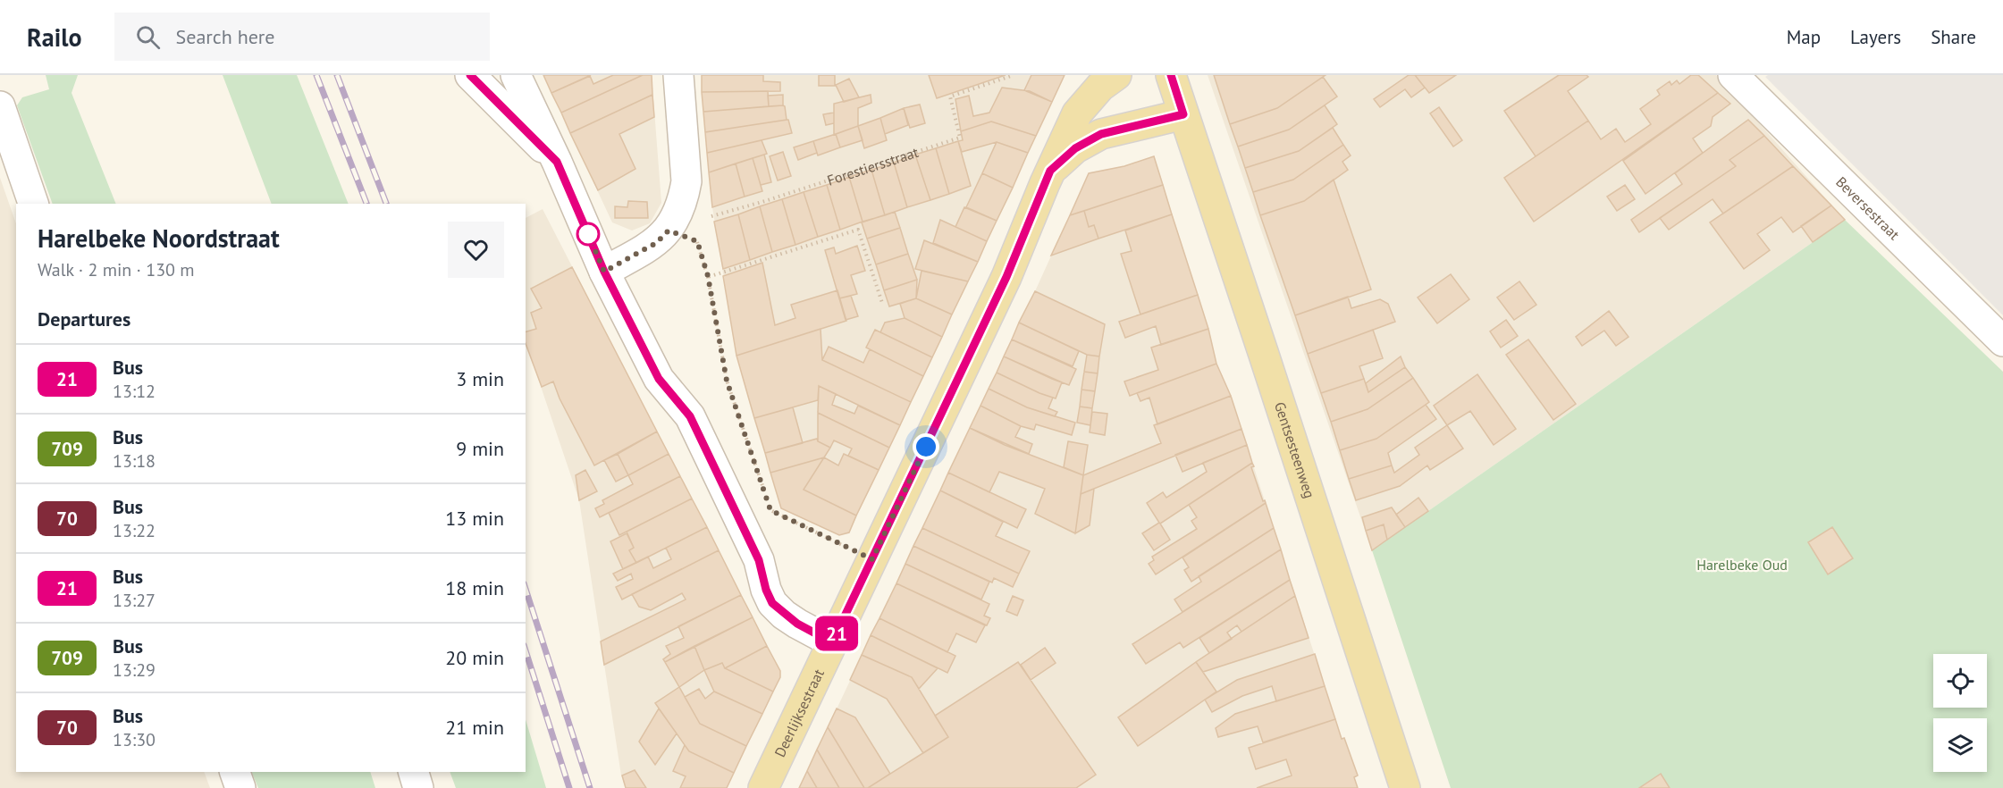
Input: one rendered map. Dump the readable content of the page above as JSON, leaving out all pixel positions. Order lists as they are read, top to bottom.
{
  "streets": {
    "main road": ["Gentsesteenweg", "Deerlijksestraat"],
    "street": ["Beversestraat"],
    "path": ["Forestiersstraat"]
  },
  "crossings": [
    ["Gentsesteenweg", "Deerlijksestraat"]
  ],
  "parks": ["Harelbeke Oud"],
  "lines": ["bus line 21"],
  "page": {
    "header": "Railo",
    "search": "Search here",
    "nav": ["Map", "Layers", "Share"],
    "on_map": "21",
    "heading": [
      ["Harelbeke Noordstraat", "Walk · 2 min · 130 m"],
      "Departures"
    ],
    "list": [
      {
        "mark": "21",
        "name": "Bus",
        "note": "13:12",
        "value": "3 min"
      },
      {
        "mark": "709",
        "name": "Bus",
        "note": "13:18",
        "value": "9 min"
      },
      {
        "mark": "70",
        "name": "Bus",
        "note": "13:22",
        "value": "13 min"
      },
      {
        "mark": "21",
        "name": "Bus",
        "note": "13:27",
        "value": "18 min"
      },
      {
        "mark": "709",
        "name": "Bus",
        "note": "13:29",
        "value": "20 min"
      },
      {
        "mark": "70",
        "name": "Bus",
        "note": "13:30",
        "value": "21 min"
      }
    ]
  }
}
